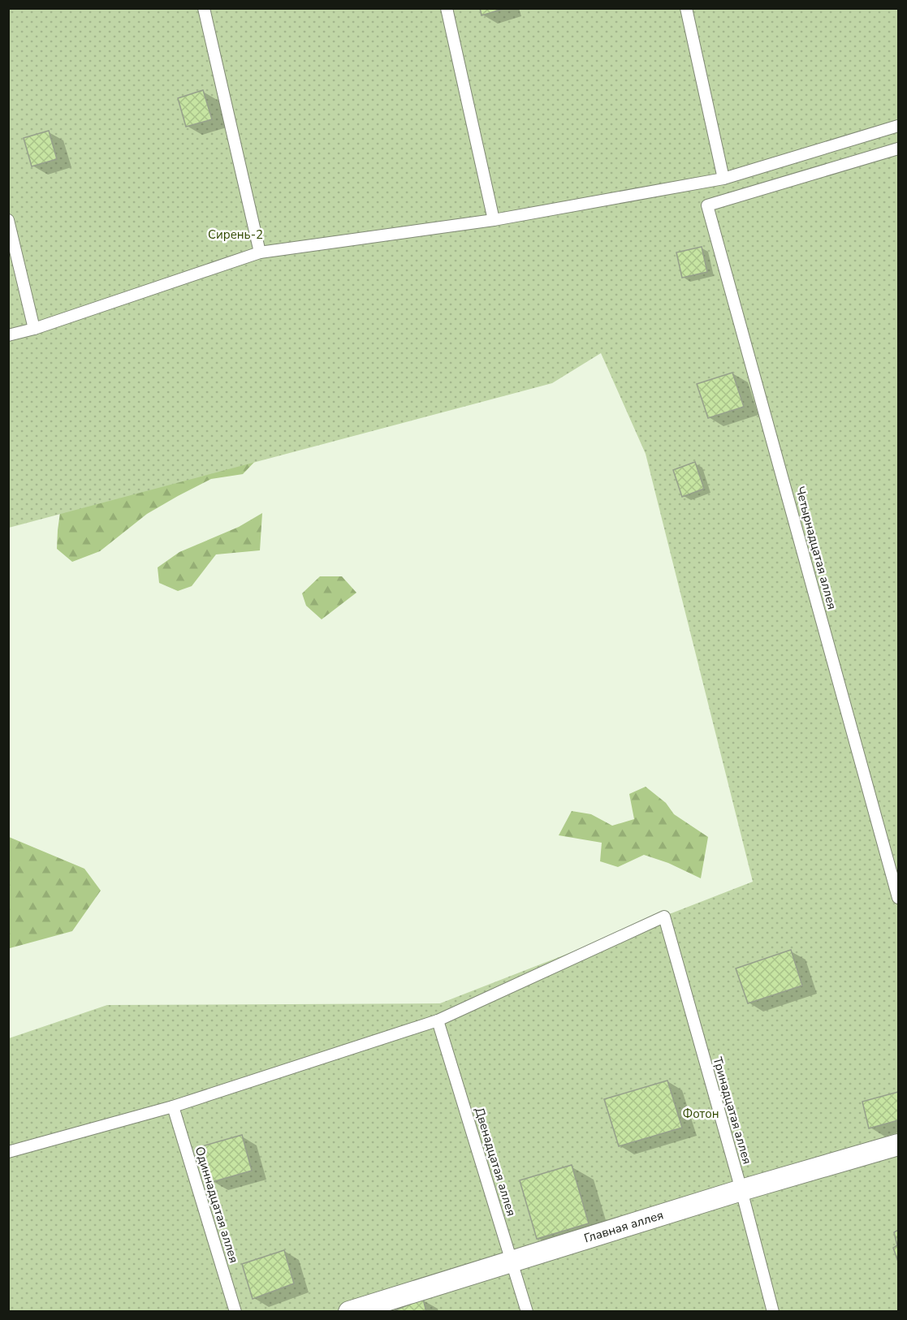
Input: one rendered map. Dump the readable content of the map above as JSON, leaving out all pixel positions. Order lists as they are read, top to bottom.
{
  "streets": {
    "street": ["Главная аллея"],
    "lane": [
      "Четырнадцатая аллея",
      "Тринадцатая аллея",
      "Двенадцатая аллея",
      "Одиннадцатая аллея"
    ]
  },
  "crossings": [
    ["Тринадцатая аллея", "Двенадцатая аллея"],
    ["Тринадцатая аллея", "Главная аллея"],
    ["Двенадцатая аллея", "Главная аллея"]
  ],
  "parks": ["Сирень-2", "Фотон"]
}
